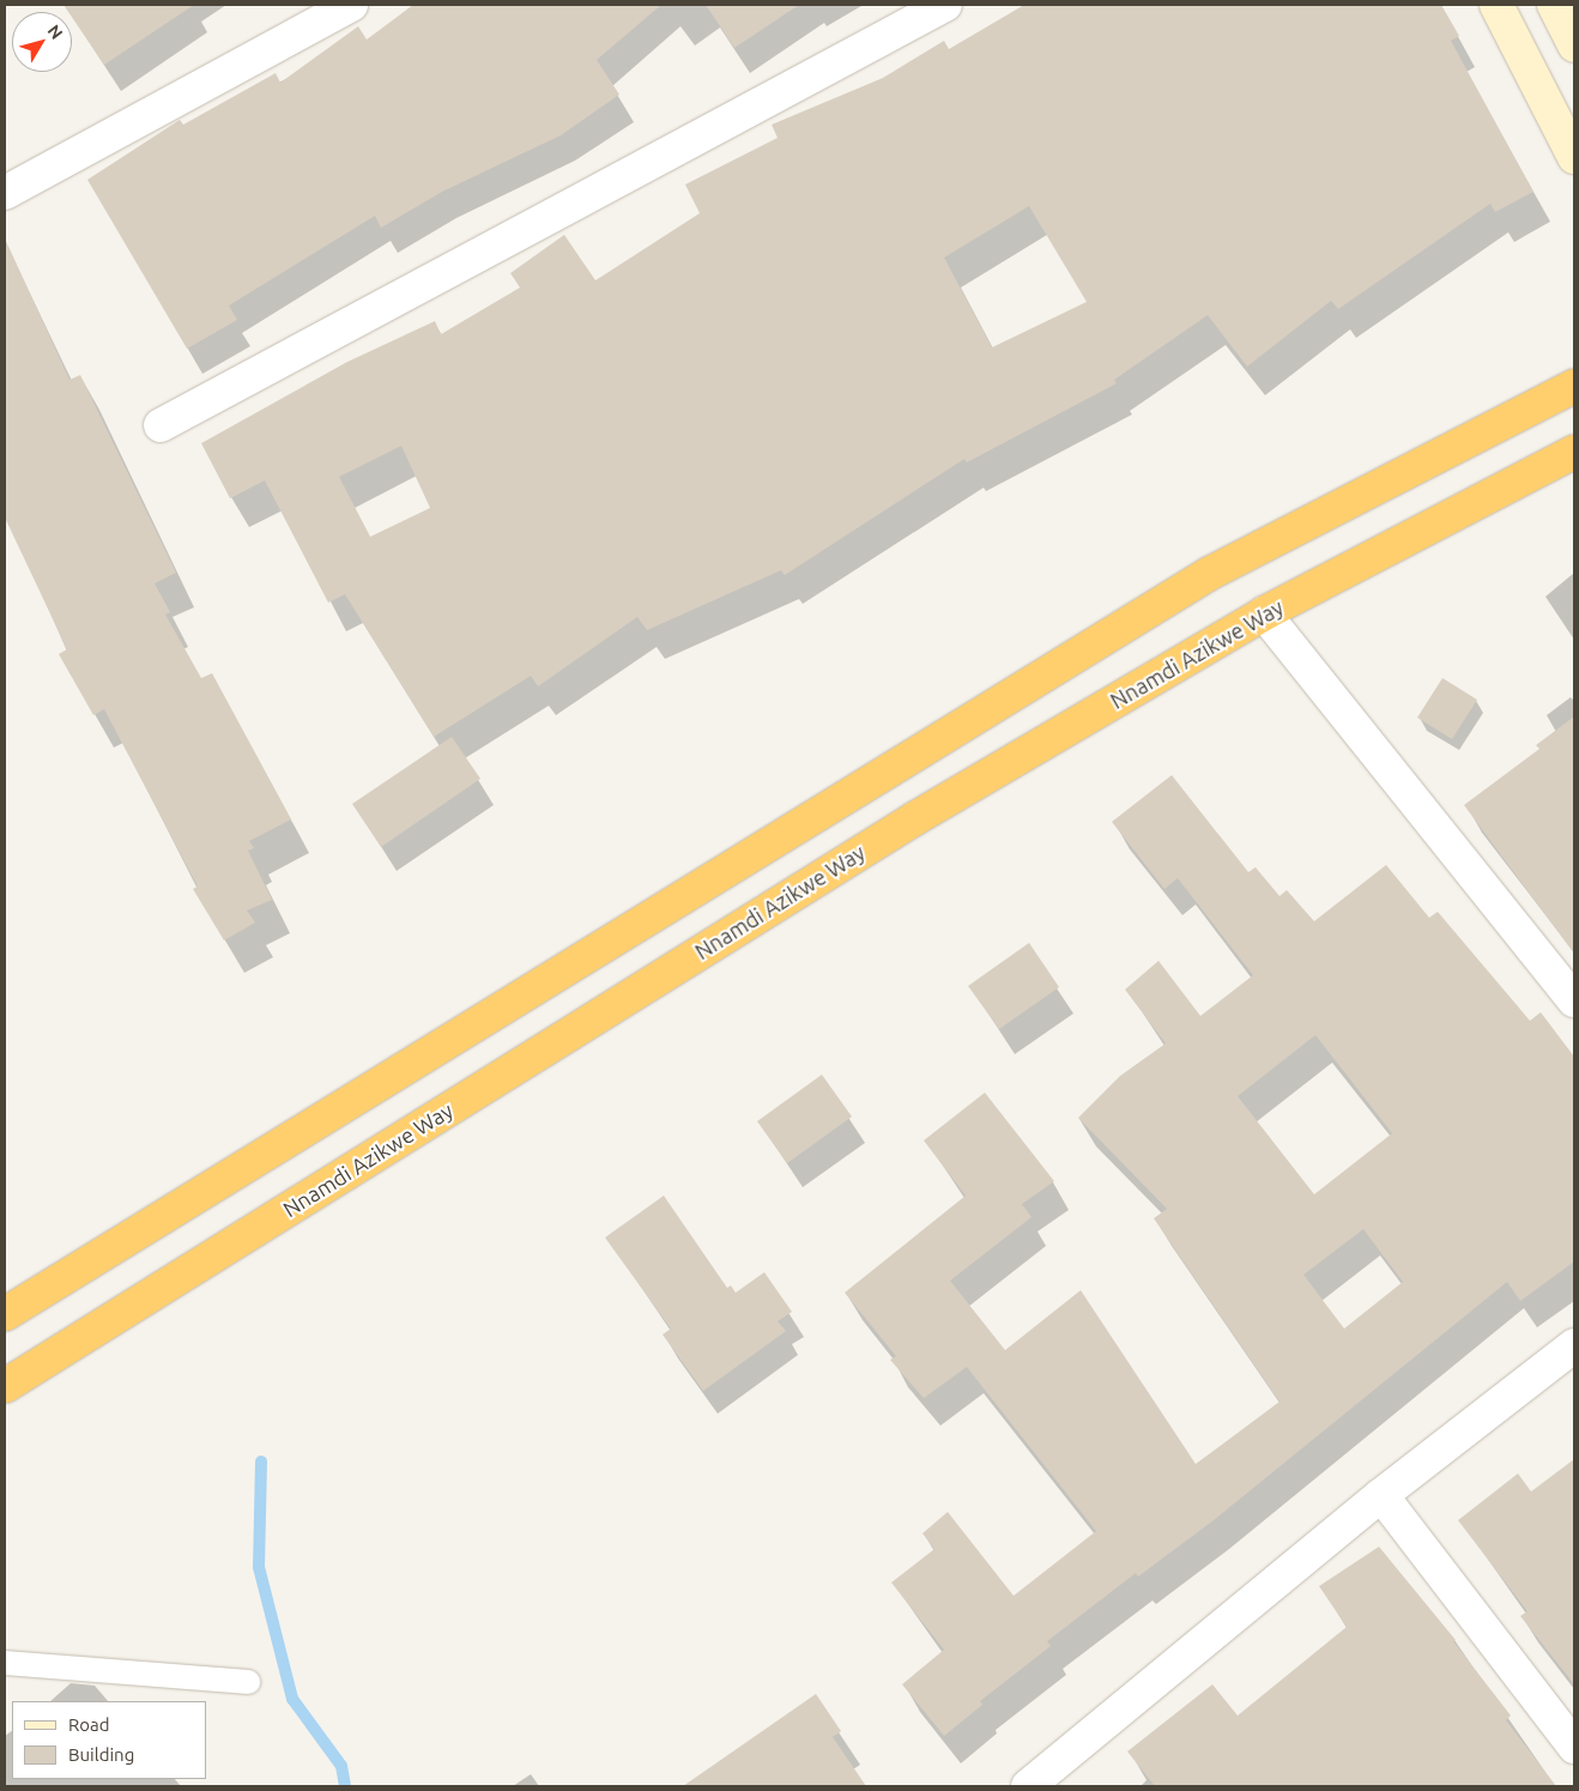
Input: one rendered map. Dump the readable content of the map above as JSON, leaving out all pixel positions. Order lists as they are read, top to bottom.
{
  "streets": {
    "highway": ["Nnamdi Azikwe Way"]
  },
  "legend": ["Road", "Building"],
  "north": "top right"
}
